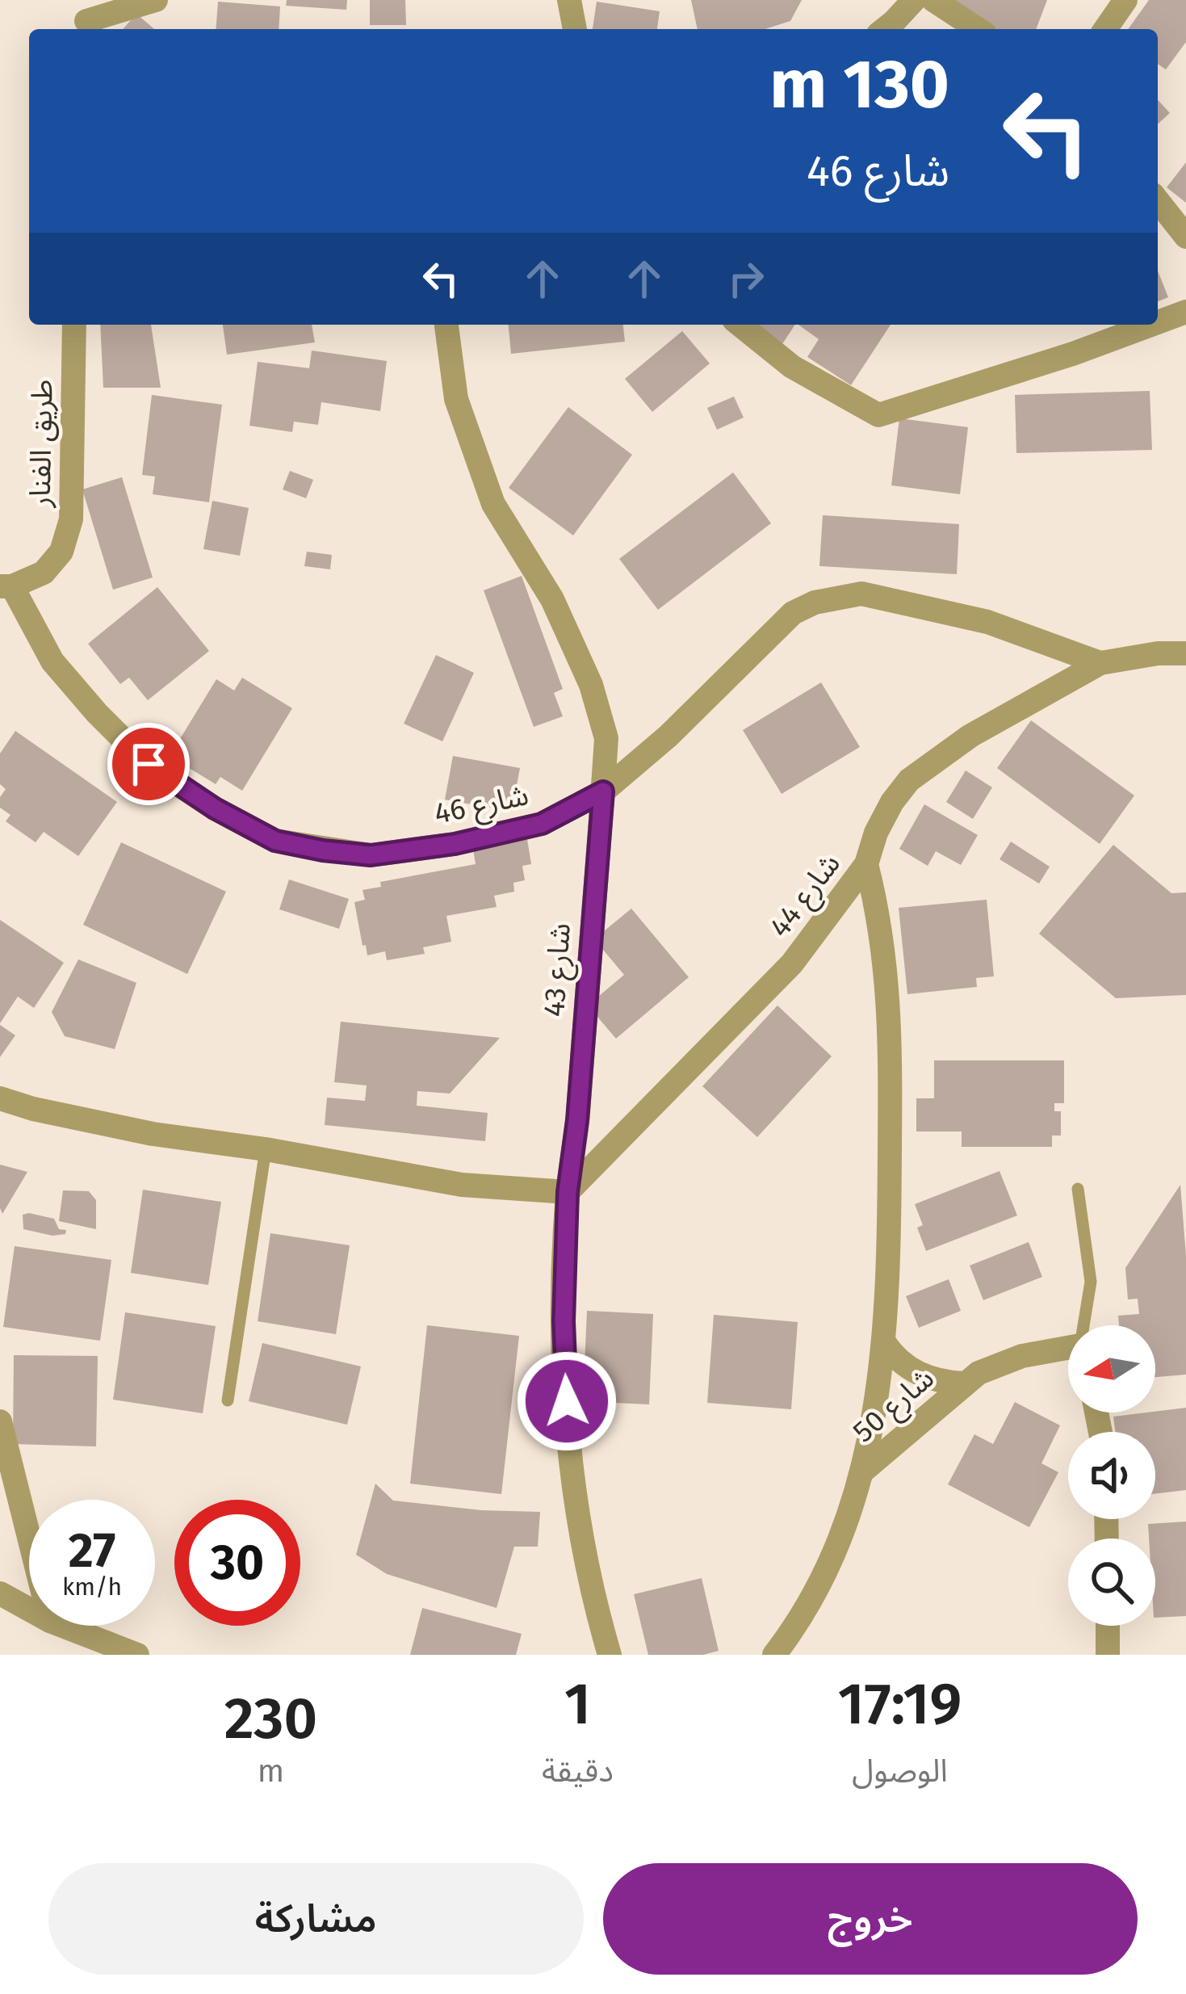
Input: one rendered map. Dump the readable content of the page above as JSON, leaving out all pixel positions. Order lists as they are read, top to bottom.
{
  "streets": {
    "street": [
      "طريق الفنار",
      "شارع 46",
      "شارع 44",
      "شارع 43",
      "شارع 50"
    ]
  },
  "crossings": [
    ["طريق الفنار", "شارع 46"],
    ["شارع 46", "شارع 44"],
    ["شارع 46", "شارع 43"],
    ["شارع 44", "شارع 43"]
  ],
  "north": "left",
  "page": {
    "turn": ["130 m", "شارع 46"],
    "speed": "27 km/h",
    "limit": "30",
    "eta": [
      "17:19",
      "الوصول",
      "1",
      "دقيقة",
      "230",
      "m"
    ],
    "buttons": ["خروج", "مشاركة"]
  }
}
